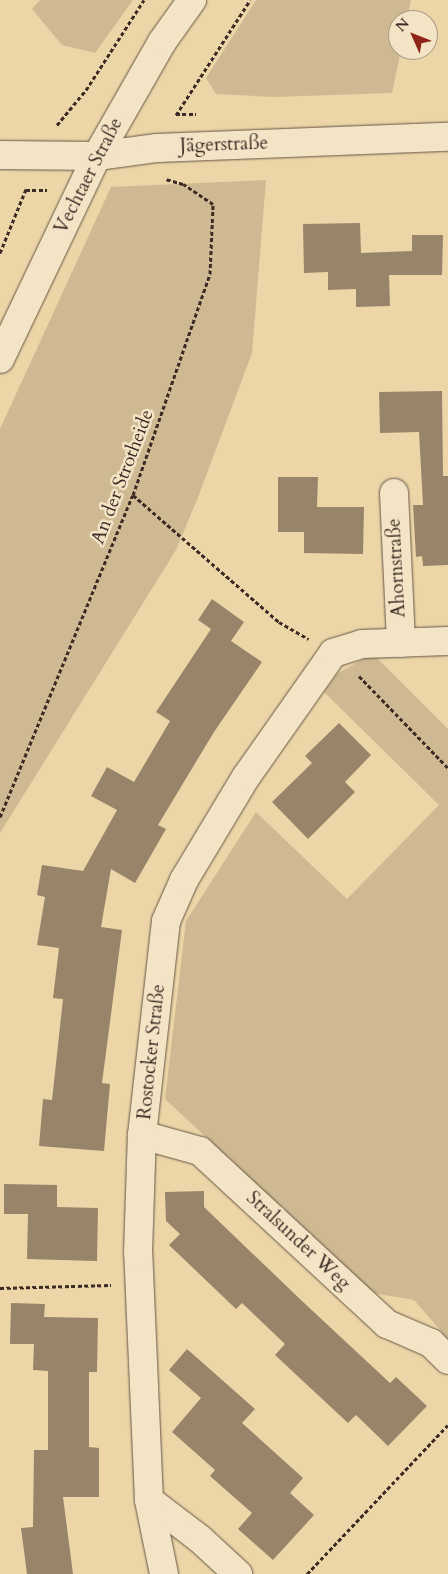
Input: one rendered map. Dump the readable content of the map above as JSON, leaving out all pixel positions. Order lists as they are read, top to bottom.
{
  "streets": {
    "street": [
      "Jägerstraße",
      "Vechtaer Straße",
      "Ahornstraße",
      "Rostocker Straße",
      "Stralsunder Weg"
    ],
    "path": ["An der Strotheide"]
  },
  "crossings": [
    ["Jägerstraße", "Vechtaer Straße"],
    ["Ahornstraße", "Rostocker Straße"],
    ["Rostocker Straße", "Stralsunder Weg"]
  ],
  "north": "top left"
}
